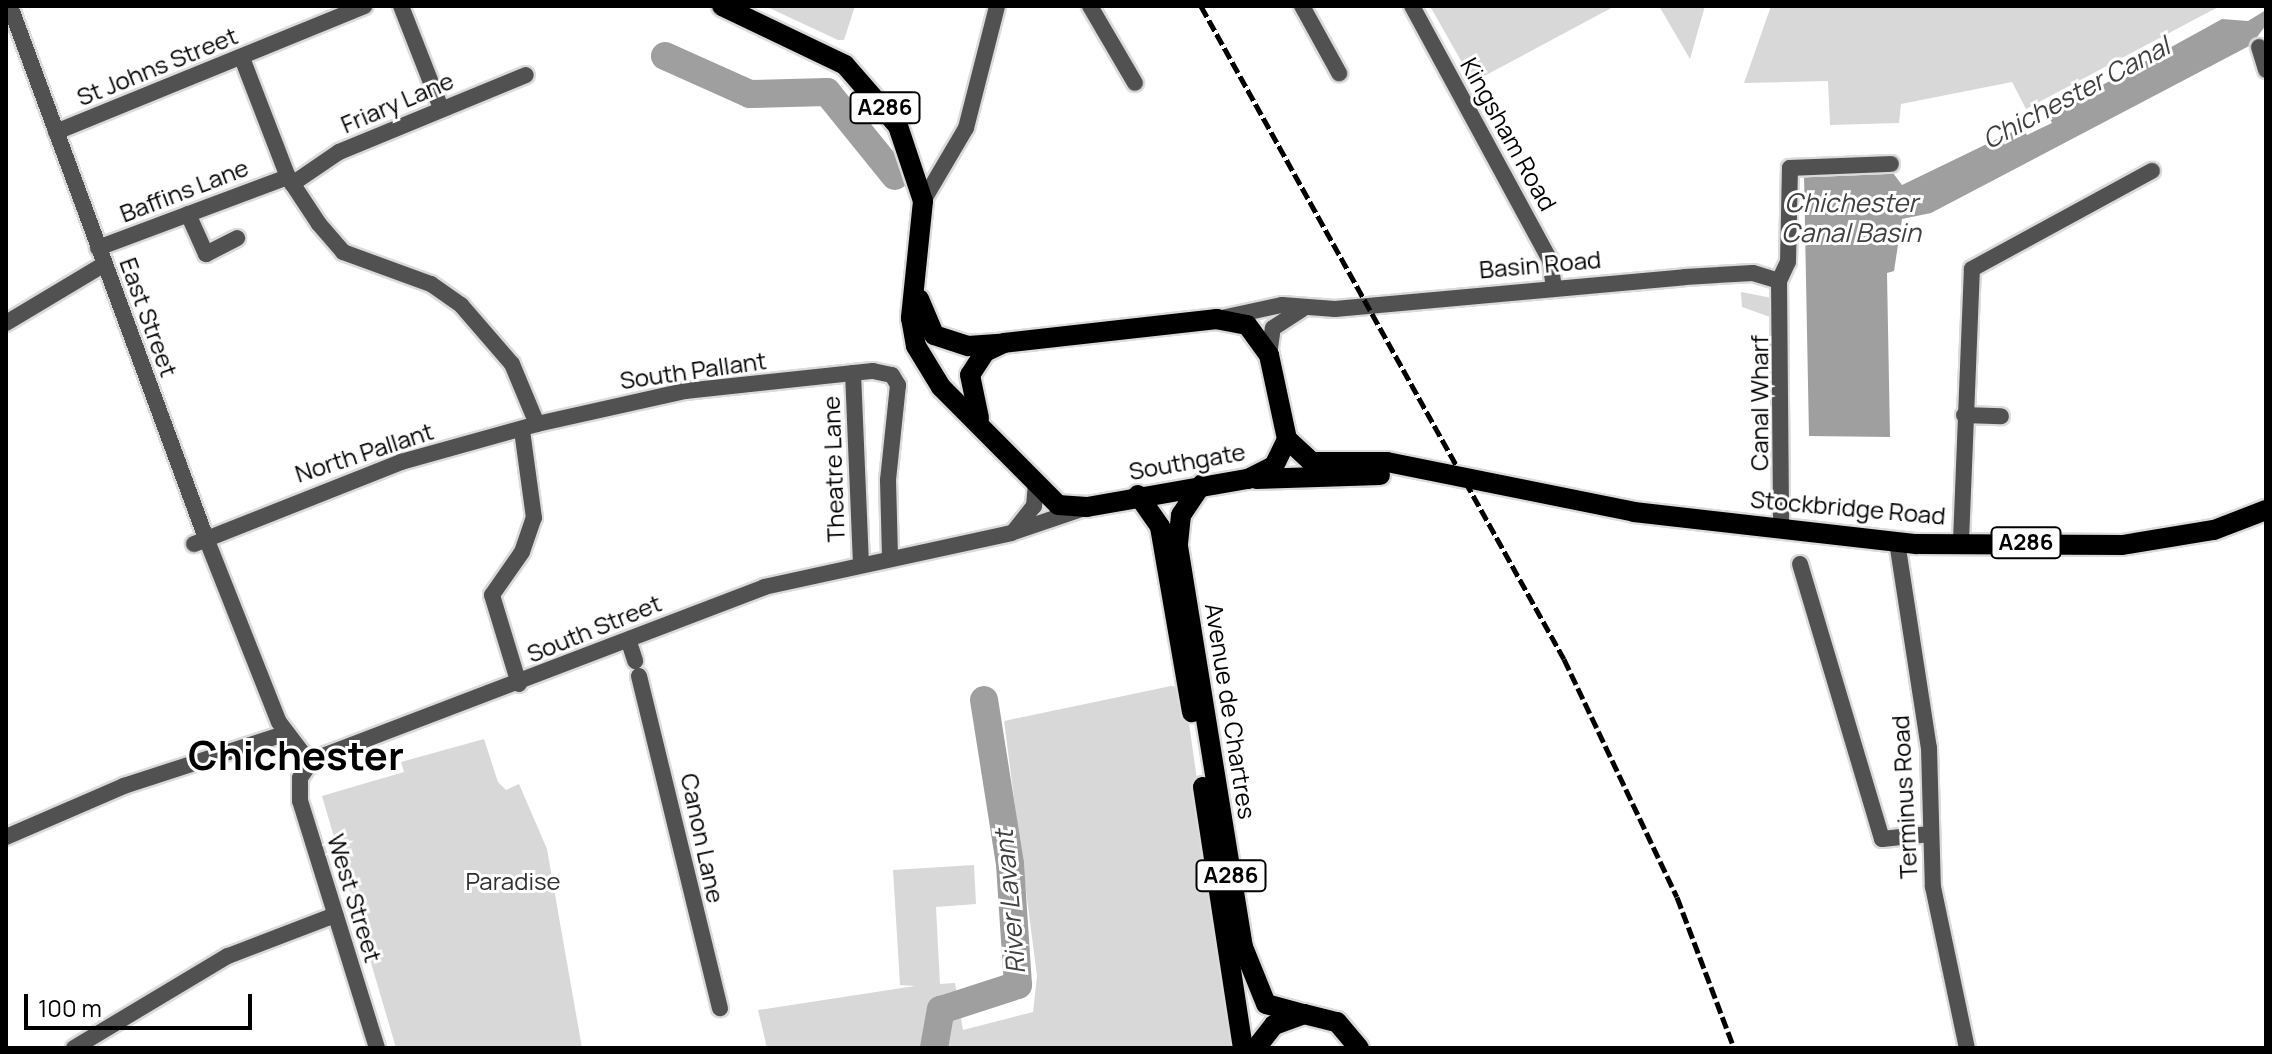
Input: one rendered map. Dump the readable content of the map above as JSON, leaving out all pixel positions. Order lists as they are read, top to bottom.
{
  "streets": {
    "main road": [
      "A286",
      "Southgate",
      "Stockbridge Road",
      "Avenue de Chartres"
    ],
    "street": [
      "St Johns Street",
      "Friary Lane",
      "Kingsham Road",
      "Baffins Lane",
      "Basin Road",
      "East Street",
      "South Pallant",
      "Canal Wharf",
      "North Pallant",
      "Theatre Lane",
      "South Street",
      "Terminus Road",
      "Canon Lane",
      "West Street"
    ]
  },
  "crossings": [
    ["St Johns Street", "East Street"],
    ["Friary Lane", "Baffins Lane"],
    ["A286", "Basin Road"],
    ["A286", "Southgate"],
    ["A286", "Stockbridge Road"],
    ["Kingsham Road", "Basin Road"],
    ["Baffins Lane", "East Street"],
    ["Basin Road", "Canal Wharf"],
    ["East Street", "North Pallant"],
    ["East Street", "South Street"],
    ["East Street", "West Street"],
    ["South Pallant", "North Pallant"],
    ["South Pallant", "Southgate"],
    ["South Pallant", "Theatre Lane"],
    ["South Pallant", "South Street"],
    ["Canal Wharf", "Stockbridge Road"],
    ["Southgate", "South Street"],
    ["Southgate", "Avenue de Chartres"],
    ["Theatre Lane", "South Street"],
    ["Stockbridge Road", "Terminus Road"],
    ["South Street", "Canon Lane"],
    ["South Street", "West Street"]
  ],
  "districts": ["Chichester"],
  "water": ["Chichester Canal", "Chichester Canal Basin", "River Lavant"],
  "parks": ["Paradise"],
  "scale_bar": "100 m"
}
